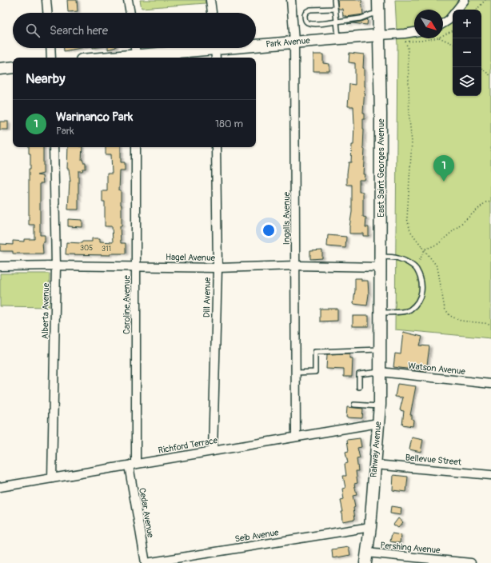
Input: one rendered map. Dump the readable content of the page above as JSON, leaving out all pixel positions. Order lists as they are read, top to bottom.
{
  "streets": {
    "main road": ["Park Avenue", "East Saint Georges Avenue", "Rahway Avenue"],
    "street": [
      "Ingalls Avenue",
      "Hagel Avenue",
      "Dill Avenue",
      "Caroline Avenue",
      "Alberta Avenue",
      "Watson Avenue",
      "Richford Terrace",
      "Bellevue Street",
      "Cedar Avenue",
      "Seib Avenue",
      "Pershing Avenue"
    ]
  },
  "crossings": [
    ["Park Avenue", "East Saint Georges Avenue"],
    ["Park Avenue", "Ingalls Avenue"],
    ["East Saint Georges Avenue", "Hagel Avenue"],
    ["East Saint Georges Avenue", "Rahway Avenue"],
    ["Ingalls Avenue", "Hagel Avenue"],
    ["Ingalls Avenue", "Richford Terrace"],
    ["Hagel Avenue", "Dill Avenue"],
    ["Hagel Avenue", "Caroline Avenue"],
    ["Hagel Avenue", "Alberta Avenue"],
    ["Dill Avenue", "Richford Terrace"],
    ["Caroline Avenue", "Richford Terrace"],
    ["Caroline Avenue", "Cedar Avenue"],
    ["Alberta Avenue", "Richford Terrace"],
    ["Watson Avenue", "Rahway Avenue"],
    ["Richford Terrace", "Rahway Avenue"],
    ["Richford Terrace", "Cedar Avenue"],
    ["Rahway Avenue", "Bellevue Street"],
    ["Rahway Avenue", "Seib Avenue"],
    ["Rahway Avenue", "Pershing Avenue"],
    ["Cedar Avenue", "Seib Avenue"]
  ],
  "house_numbers": ["305", "311"],
  "north": "bottom right",
  "page": {
    "map_buttons": ["+", "−"],
    "search": "Search here",
    "heading": "Nearby",
    "list": [
      {
        "mark": "1",
        "name": "Warinanco Park",
        "note": "Park",
        "value": "180 m"
      }
    ],
    "pins": "1"
  }
}
